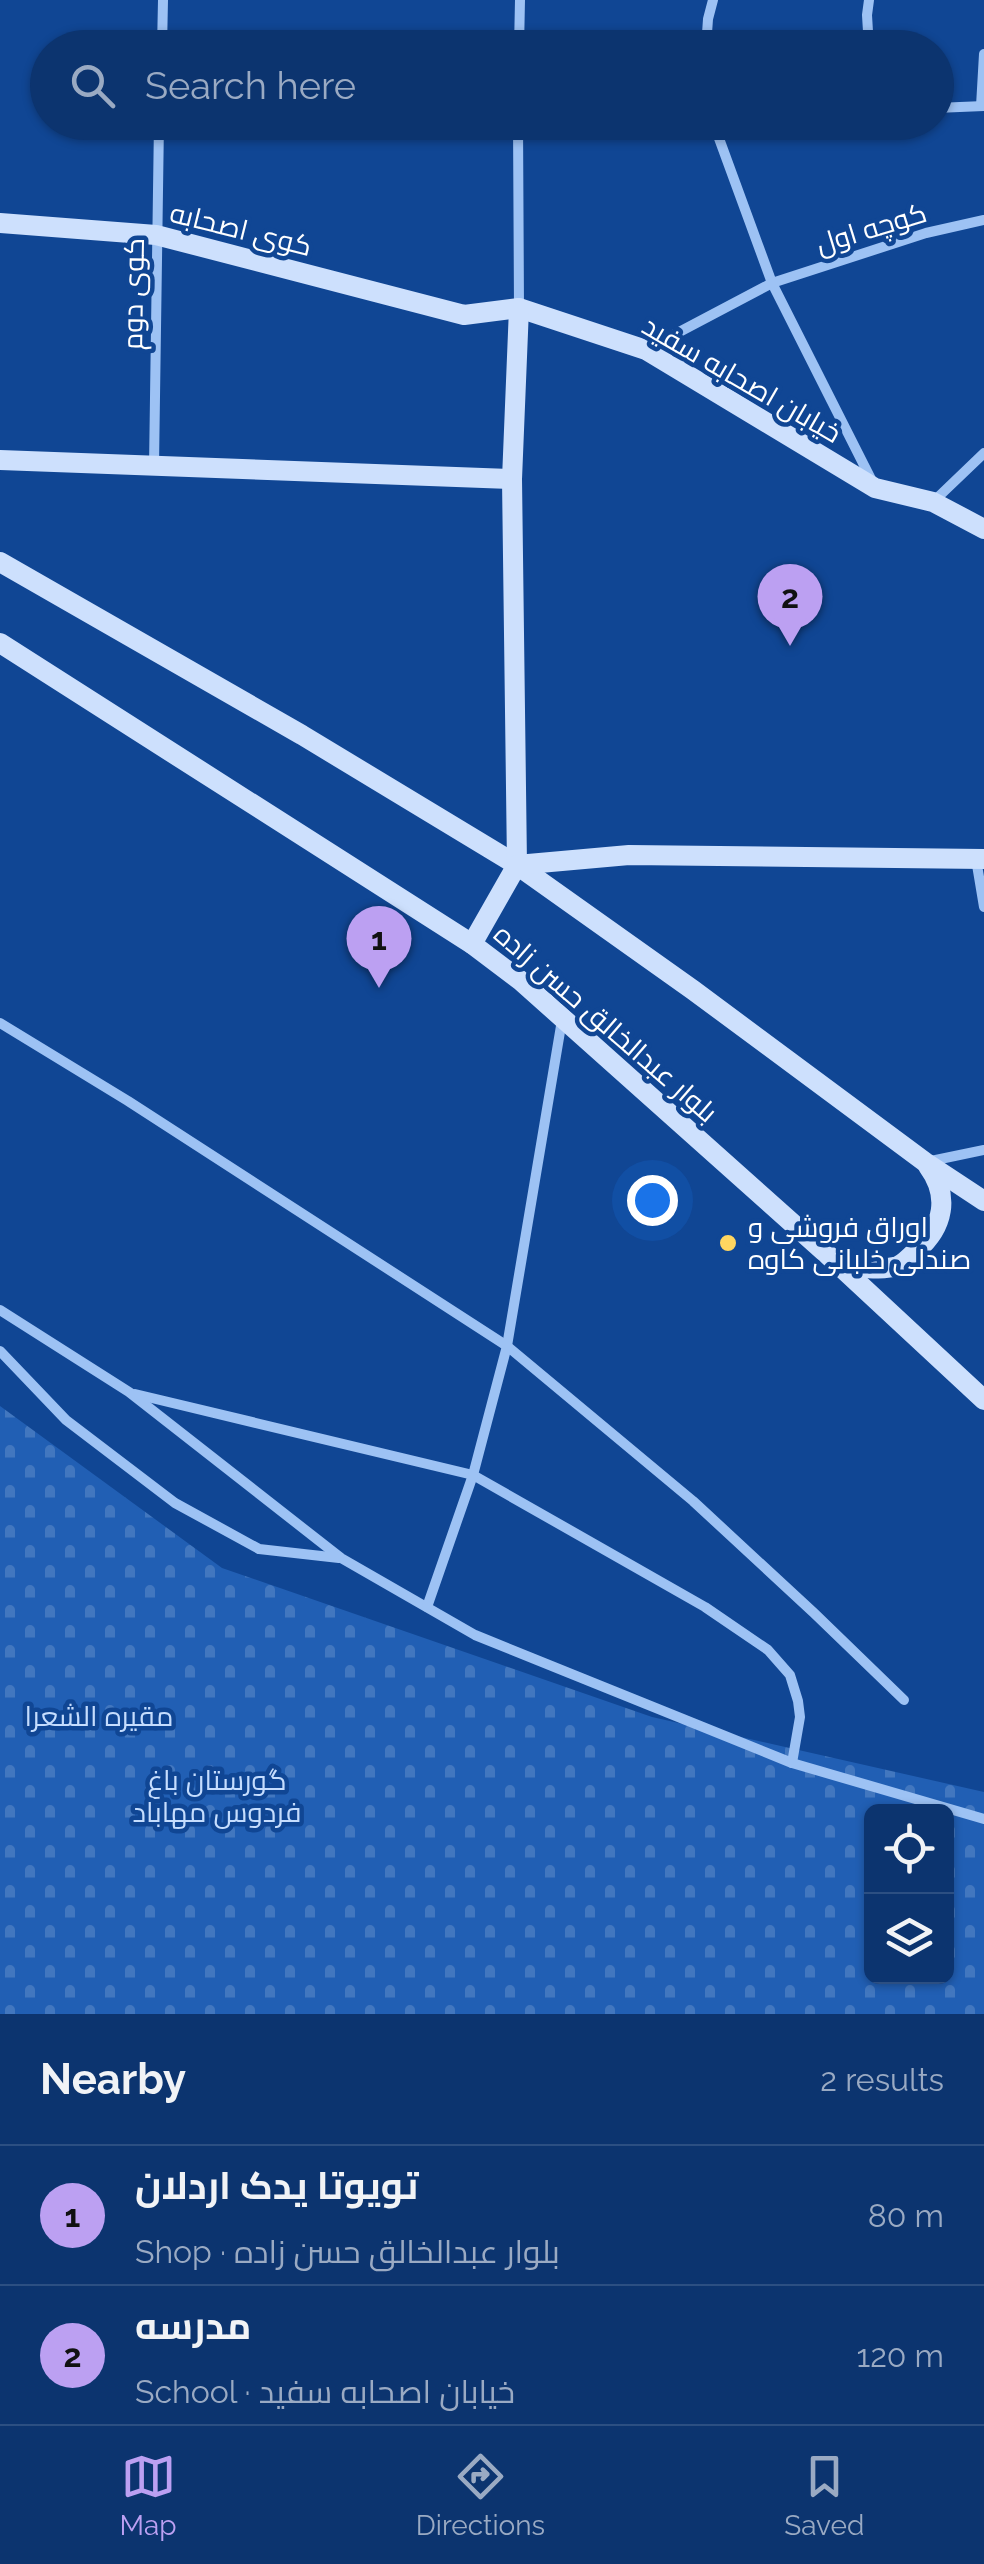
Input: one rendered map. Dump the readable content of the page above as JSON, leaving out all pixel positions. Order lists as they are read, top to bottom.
{
  "streets": {
    "street": [
      "کوچه اول",
      "کوی اصحابه",
      "کوی دوم",
      "خیابان اصحابه سفید",
      "بلوار عبدالخالق حسن زاده"
    ]
  },
  "crossings": [
    ["کوچه اول", "خیابان اصحابه سفید"],
    ["کوی اصحابه", "کوی دوم"],
    ["کوی اصحابه", "خیابان اصحابه سفید"]
  ],
  "parks": ["مقیره الشعرا", "گورستان باغ فردوس مهاباد"],
  "places": ["اوراق فروشی و صندلی خلبانی کاوه"],
  "page": {
    "search": "Search here",
    "pins": ["2", "1"],
    "heading": ["Nearby", "2 results"],
    "list": [
      {
        "mark": "1",
        "name": "تویوتا یدک اردلان",
        "note": "Shop · بلوار عبدالخالق حسن زاده",
        "value": "80 m"
      },
      {
        "mark": "2",
        "name": "مدرسه",
        "note": "School · خیابان اصحابه سفید",
        "value": "120 m"
      }
    ],
    "nav": ["Map", "Directions", "Saved"]
  }
}
